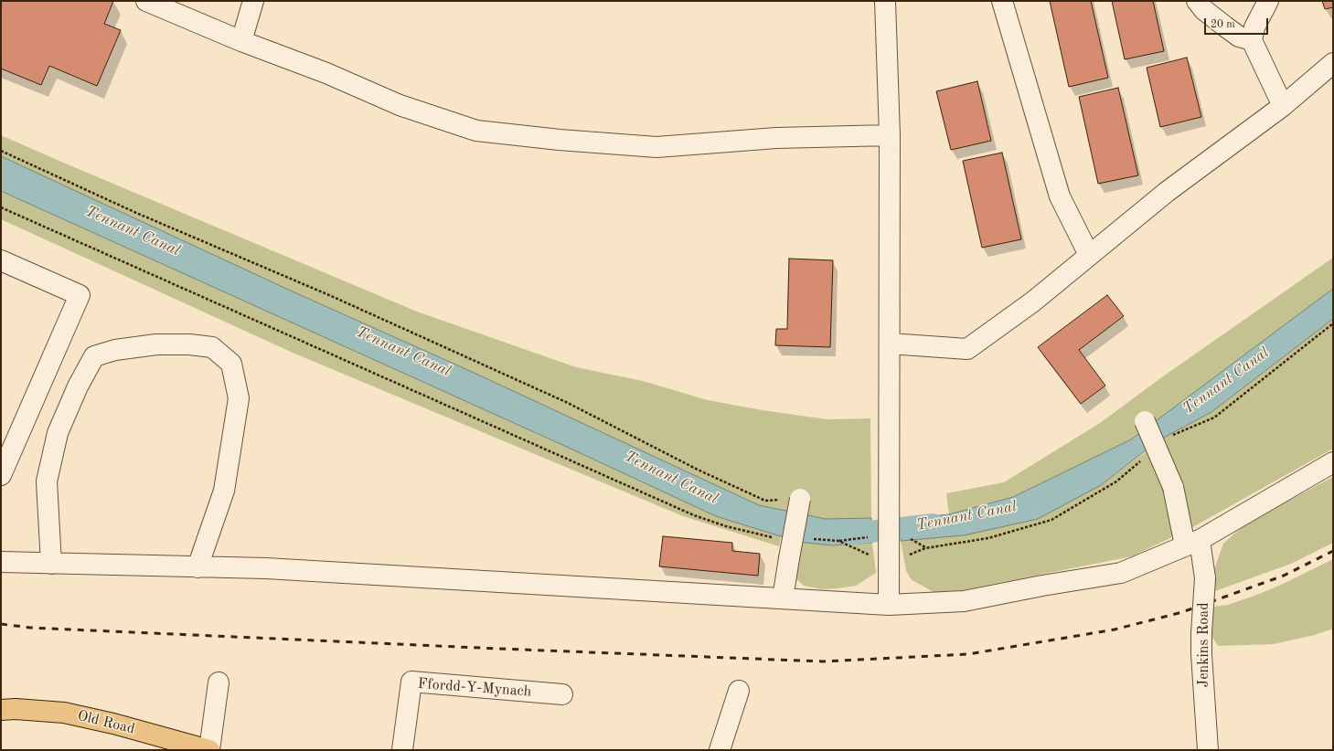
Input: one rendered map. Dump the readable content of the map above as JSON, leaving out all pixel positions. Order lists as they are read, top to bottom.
{
  "streets": {
    "main road": ["Old Road"],
    "street": ["Jenkins Road", "Ffordd-Y-Mynach"]
  },
  "water": ["Tennant Canal"],
  "scale_bar": "20 m"
}
